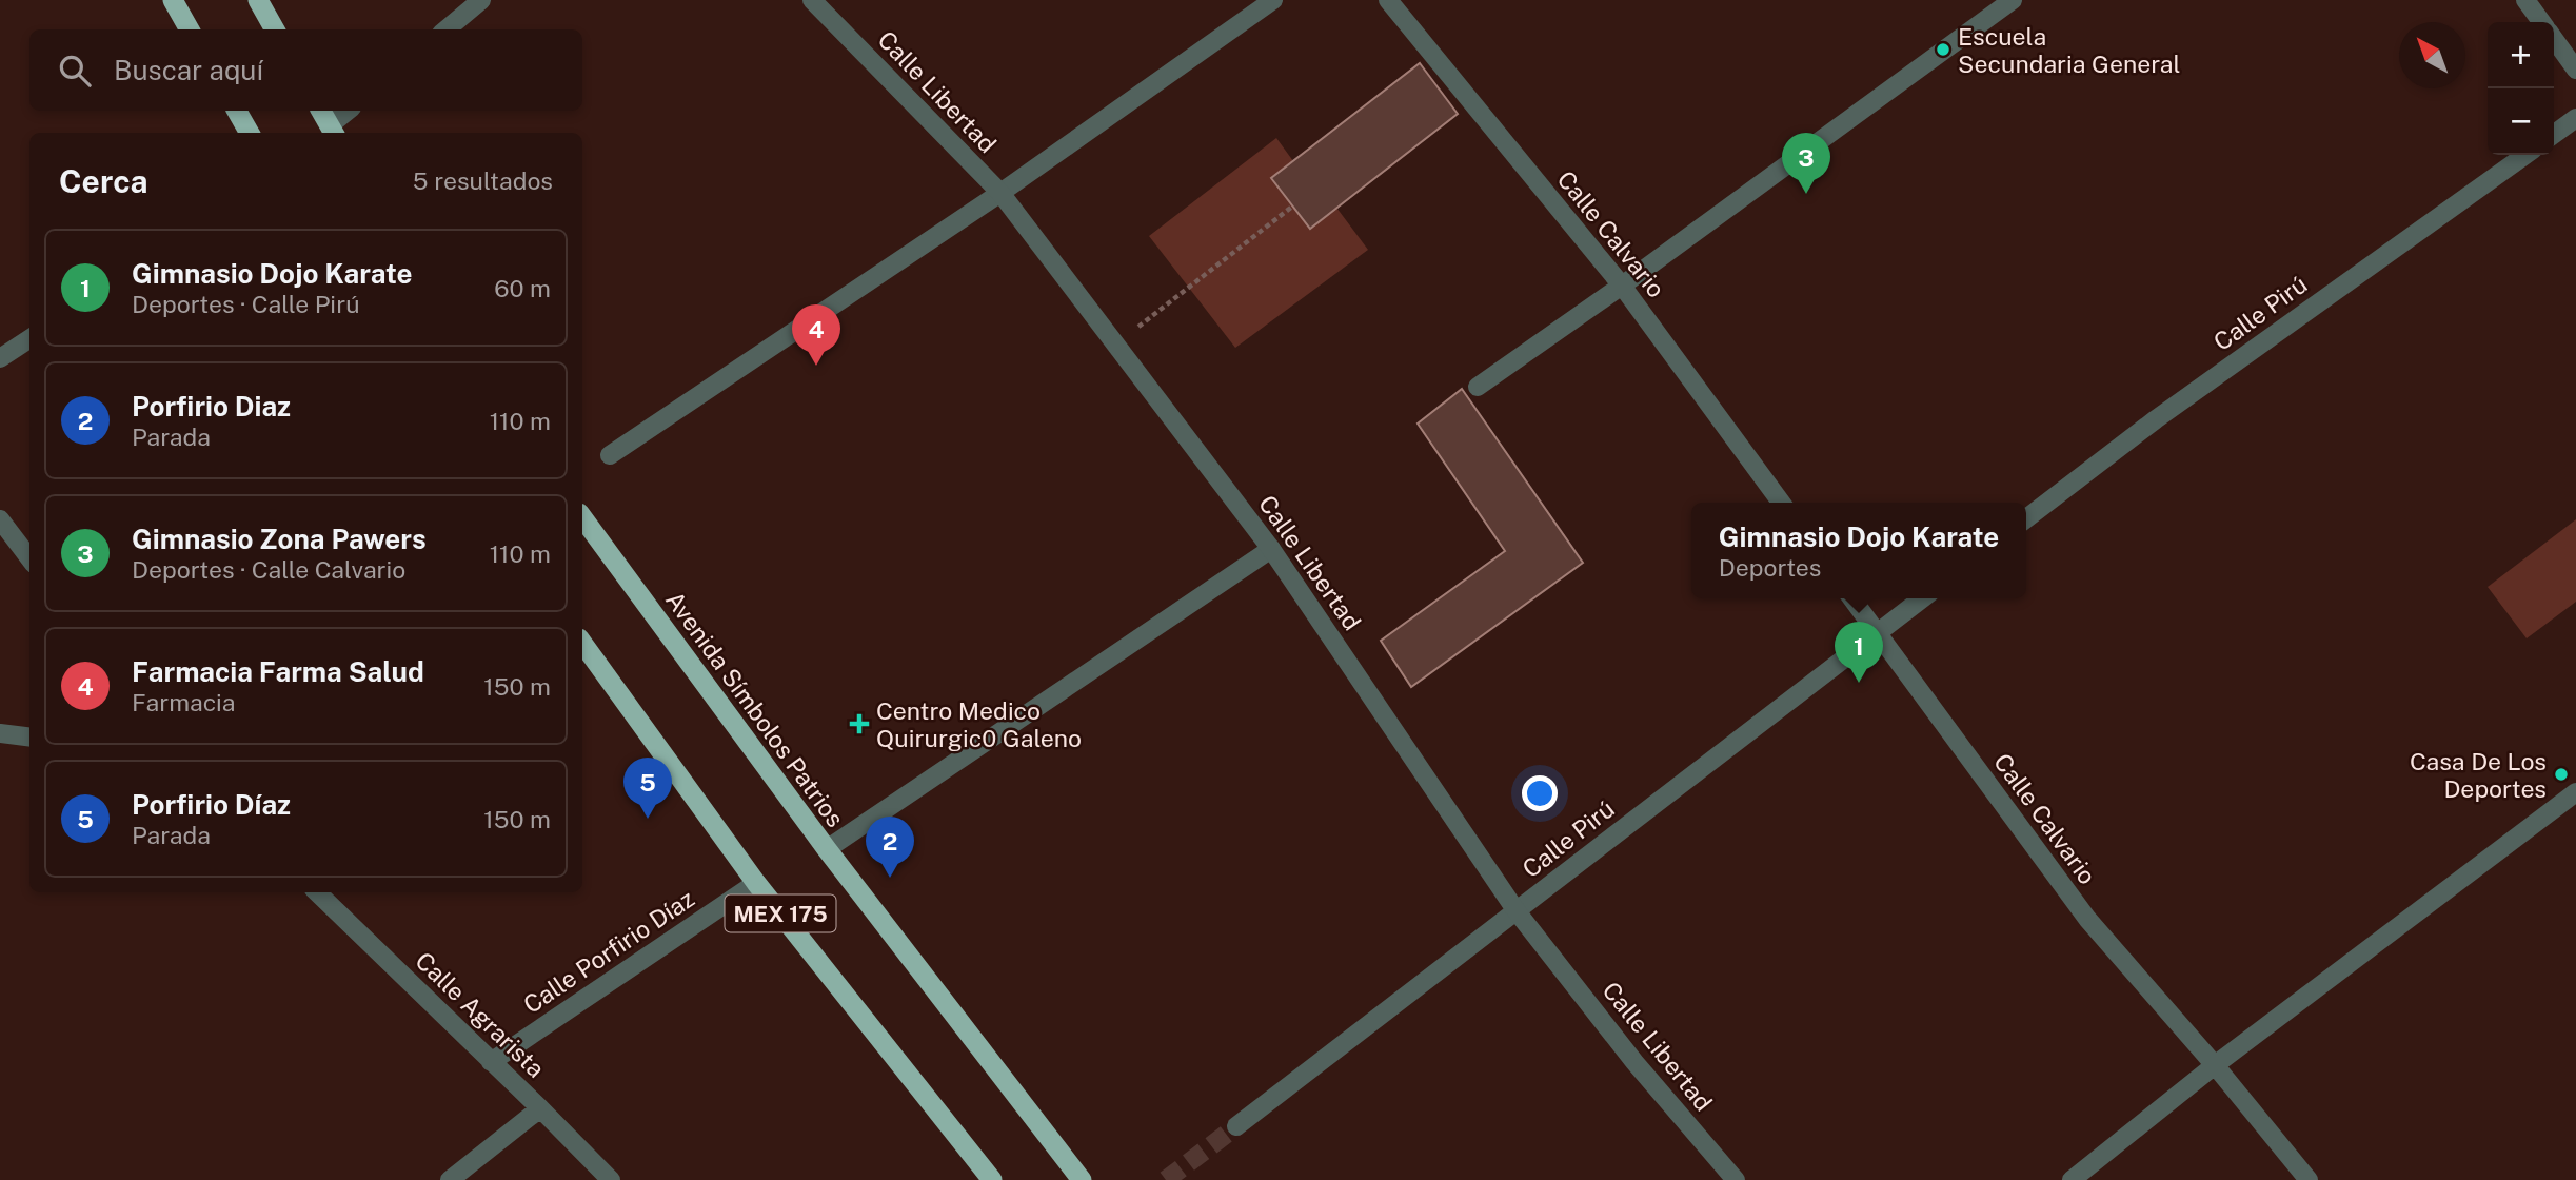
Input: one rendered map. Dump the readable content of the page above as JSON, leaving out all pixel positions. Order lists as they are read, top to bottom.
{
  "streets": {
    "highway": ["Avenida Símbolos Patrios", "MEX 175"],
    "street": [
      "Calle Libertad",
      "Calle Calvario",
      "Calle Pirú",
      "Calle Porfirio Díaz",
      "Calle Agrarista"
    ]
  },
  "crossings": [
    ["Calle Libertad", "Calle Pirú"],
    ["Calle Calvario", "Calle Pirú"],
    ["MEX 175", "Calle Porfirio Díaz"],
    ["Calle Porfirio Díaz", "Calle Agrarista"]
  ],
  "places": {
    "other": ["Escuela Secundaria General", "Casa De Los Deportes"],
    "health": ["Centro Medico Quirurgic0 Galeno"]
  },
  "north": "top left",
  "page": {
    "map_buttons": ["+", "−"],
    "search": "Buscar aquí",
    "pins": [
      "3",
      "4",
      "1",
      "5",
      "2"
    ],
    "heading": ["Cerca", "5 resultados"],
    "list": [
      {
        "mark": "1",
        "name": "Gimnasio Dojo Karate",
        "note": "Deportes · Calle Pirú",
        "value": "60 m"
      },
      {
        "mark": "2",
        "name": "Porfirio Diaz",
        "note": "Parada",
        "value": "110 m"
      },
      {
        "mark": "3",
        "name": "Gimnasio Zona Pawers",
        "note": "Deportes · Calle Calvario",
        "value": "110 m"
      },
      {
        "mark": "4",
        "name": "Farmacia Farma Salud",
        "note": "Farmacia",
        "value": "150 m"
      },
      {
        "mark": "5",
        "name": "Porfirio Díaz",
        "note": "Parada",
        "value": "150 m"
      }
    ],
    "popup": ["Gimnasio Dojo Karate", "Deportes"]
  }
}
